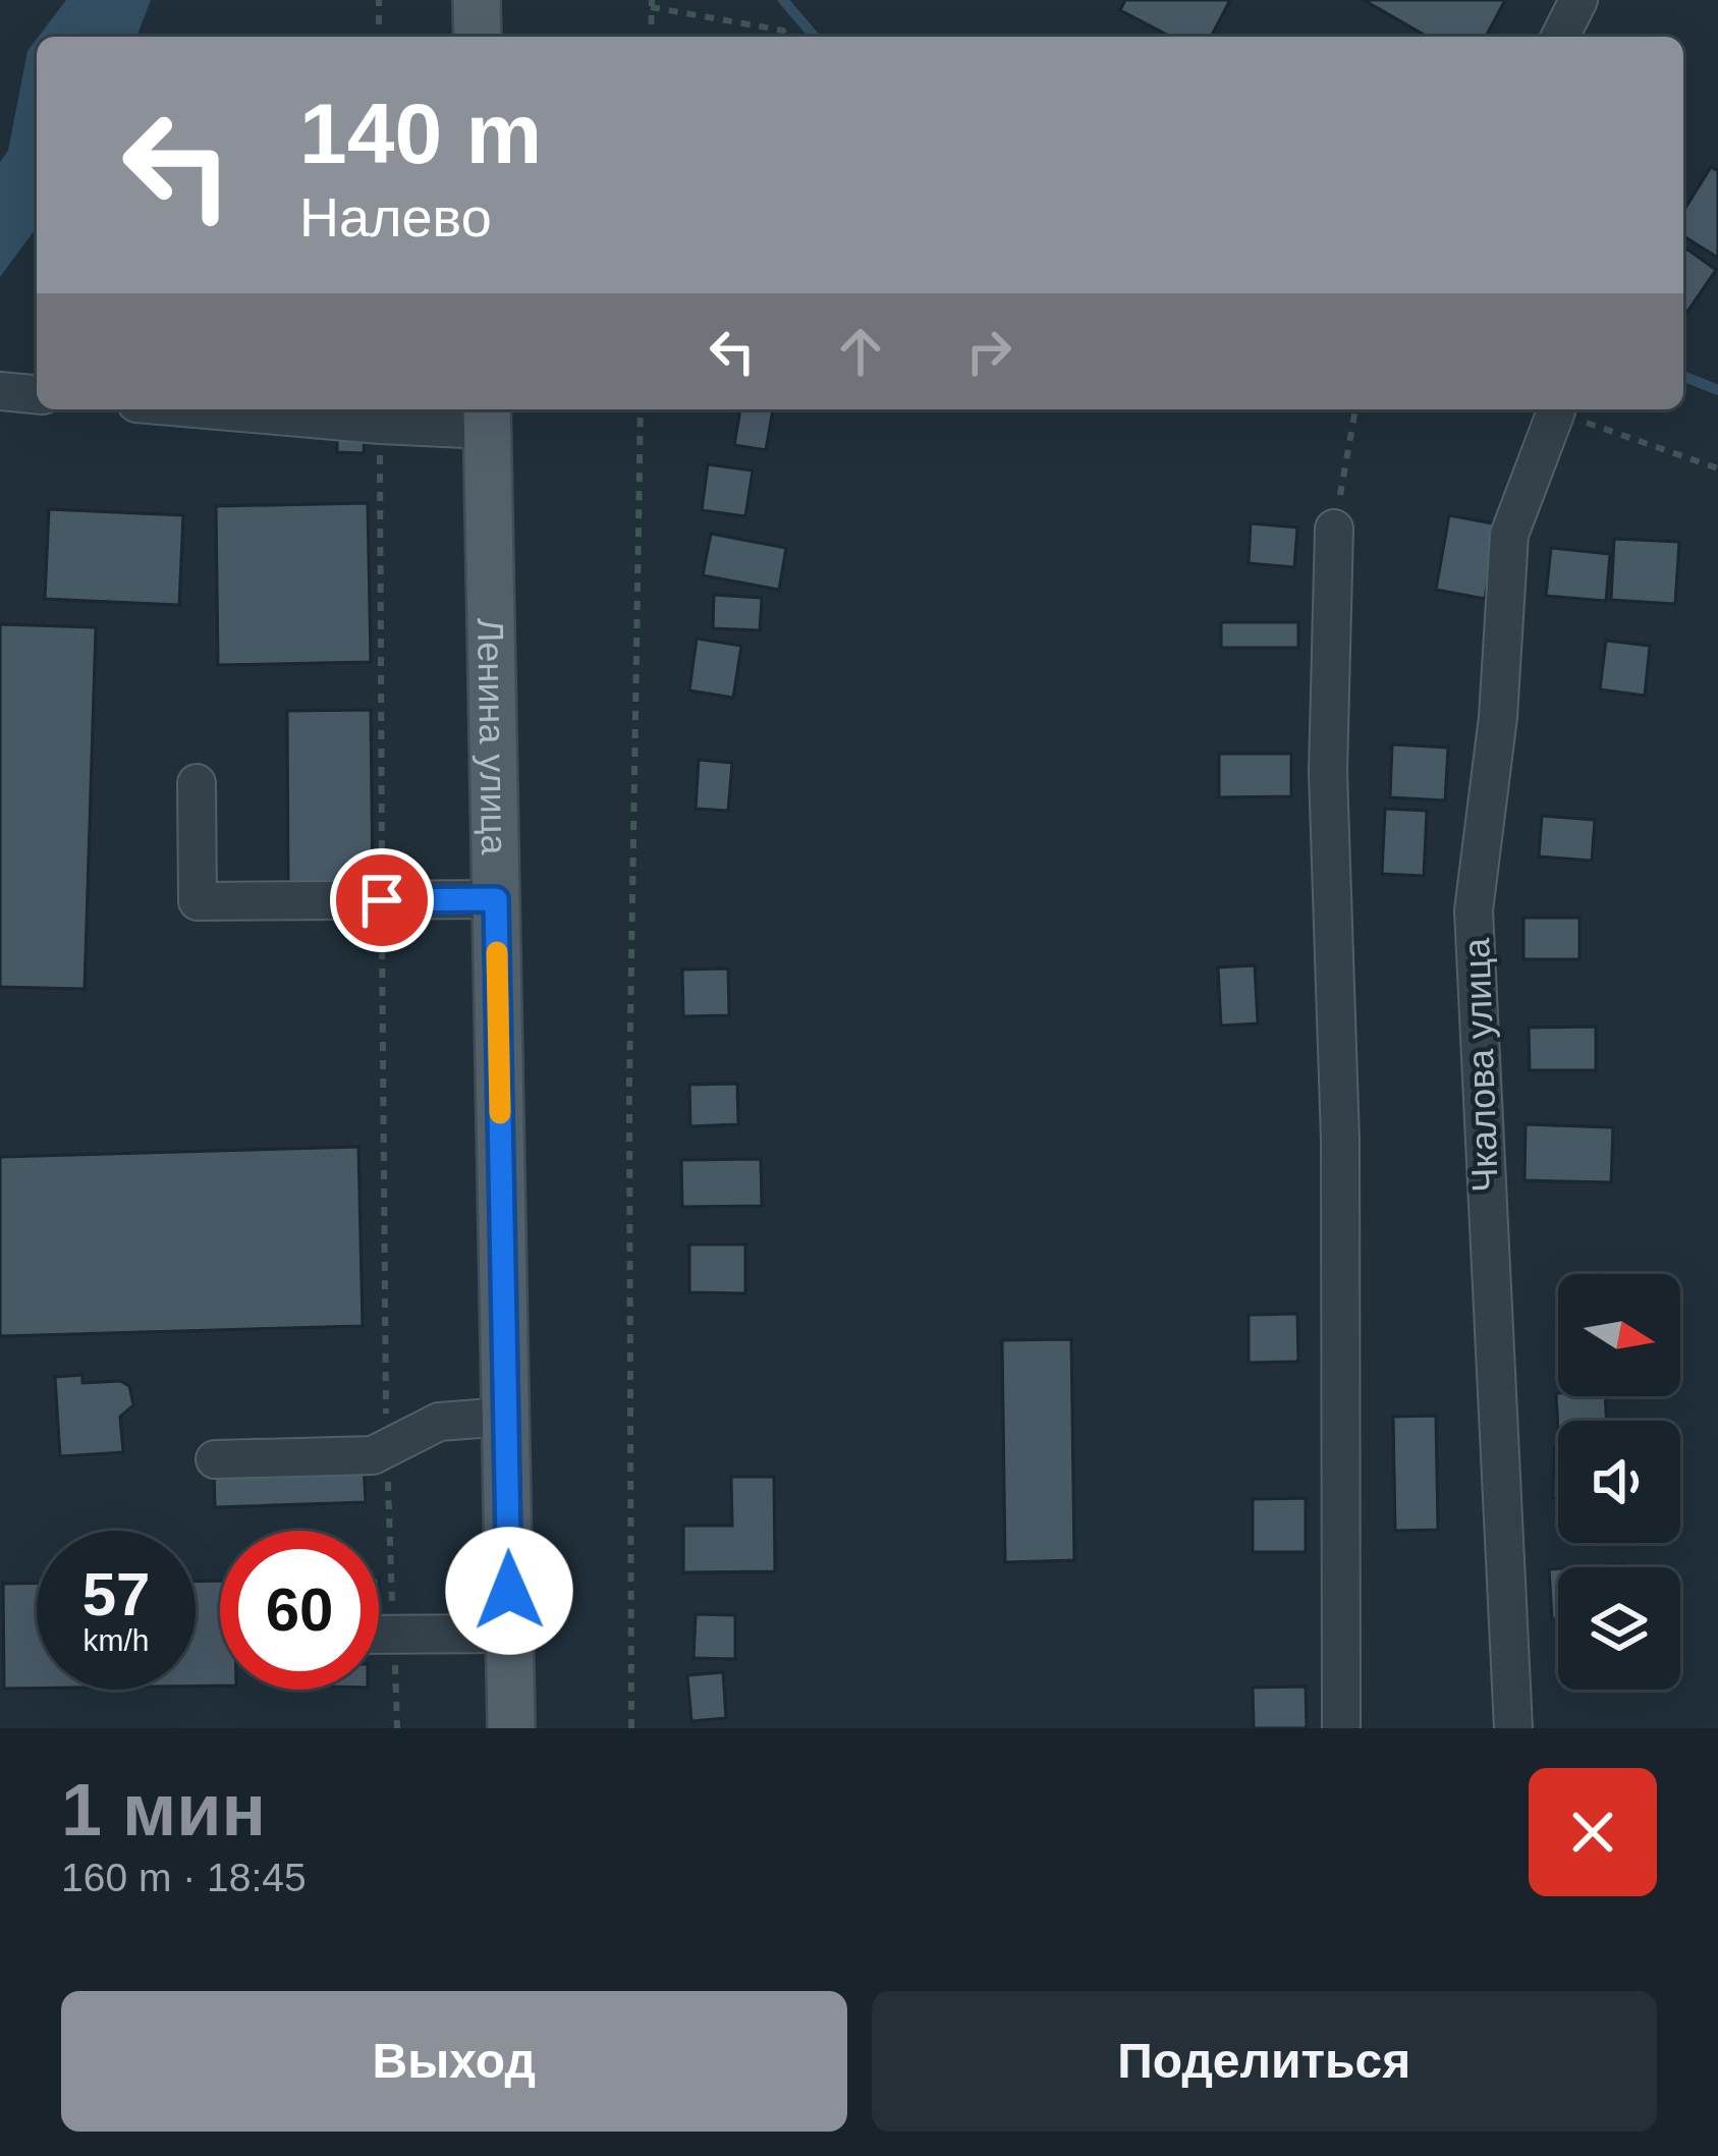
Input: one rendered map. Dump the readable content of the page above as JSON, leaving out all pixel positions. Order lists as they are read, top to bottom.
{
  "streets": {
    "main road": ["Ленина улица"],
    "street": ["Чкалова улица"]
  },
  "north": "right",
  "page": {
    "turn": ["140 m", "Налево"],
    "speed": "57 km/h",
    "limit": "60",
    "heading": ["1 мин", "160 m · 18:45"],
    "buttons": ["Выход", "Поделиться"]
  }
}
